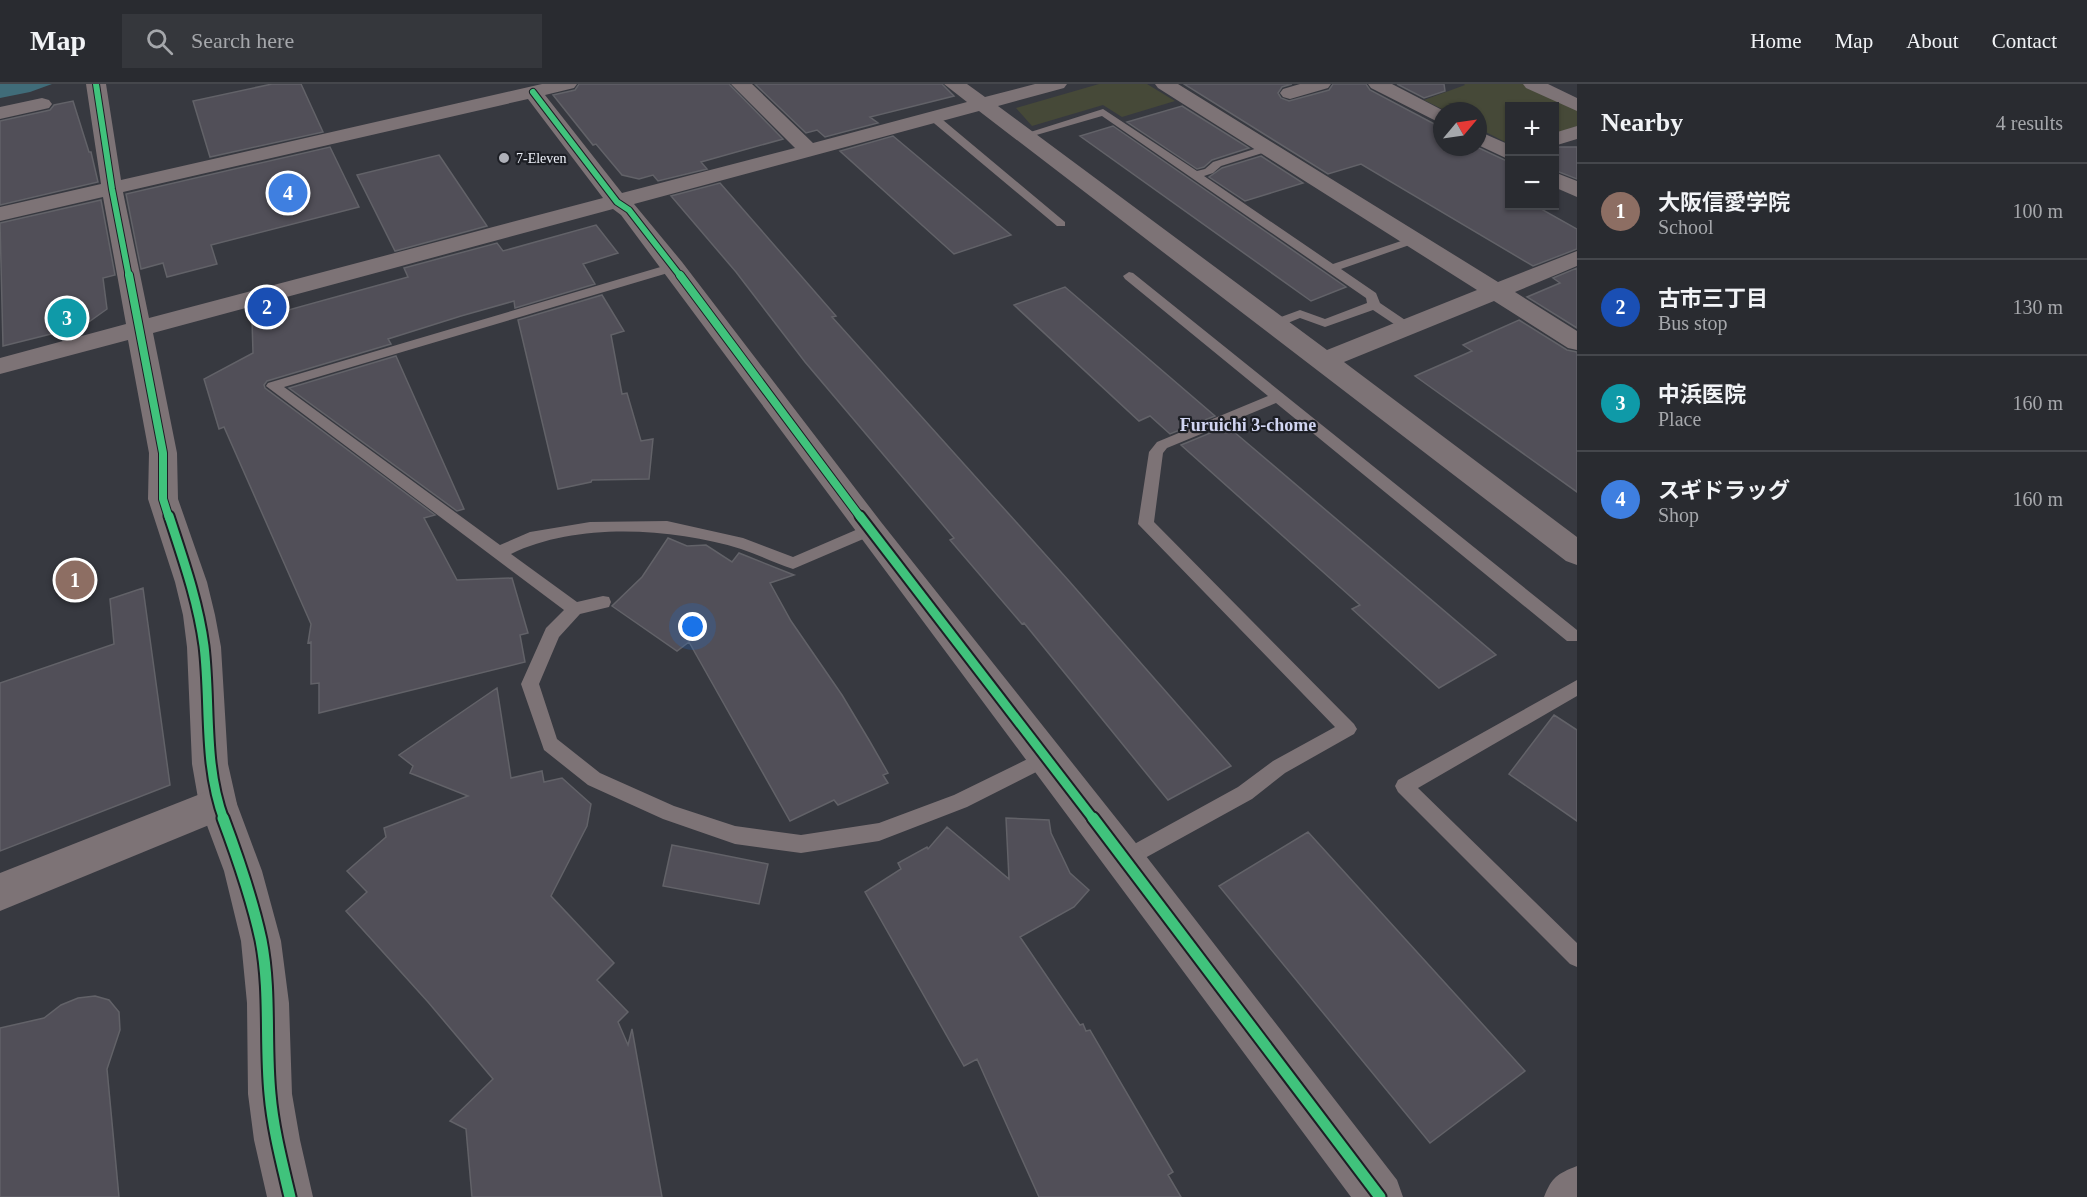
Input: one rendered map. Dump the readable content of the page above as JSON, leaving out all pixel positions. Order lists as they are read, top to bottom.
{
  "districts": ["Furuichi 3-chome"],
  "places": ["7-Eleven"],
  "north": "top right",
  "page": {
    "header": "Map",
    "search": "Search here",
    "nav": [
      "Home",
      "Map",
      "About",
      "Contact"
    ],
    "heading": ["Nearby", "4 results"],
    "map_buttons": ["+", "−"],
    "list": [
      {
        "mark": "1",
        "name": "大阪信愛学院",
        "note": "School",
        "value": "100 m"
      },
      {
        "mark": "2",
        "name": "古市三丁目",
        "note": "Bus stop",
        "value": "130 m"
      },
      {
        "mark": "3",
        "name": "中浜医院",
        "note": "Place",
        "value": "160 m"
      },
      {
        "mark": "4",
        "name": "スギドラッグ",
        "note": "Shop",
        "value": "160 m"
      }
    ],
    "pins": [
      "4",
      "2",
      "3",
      "1"
    ]
  }
}
